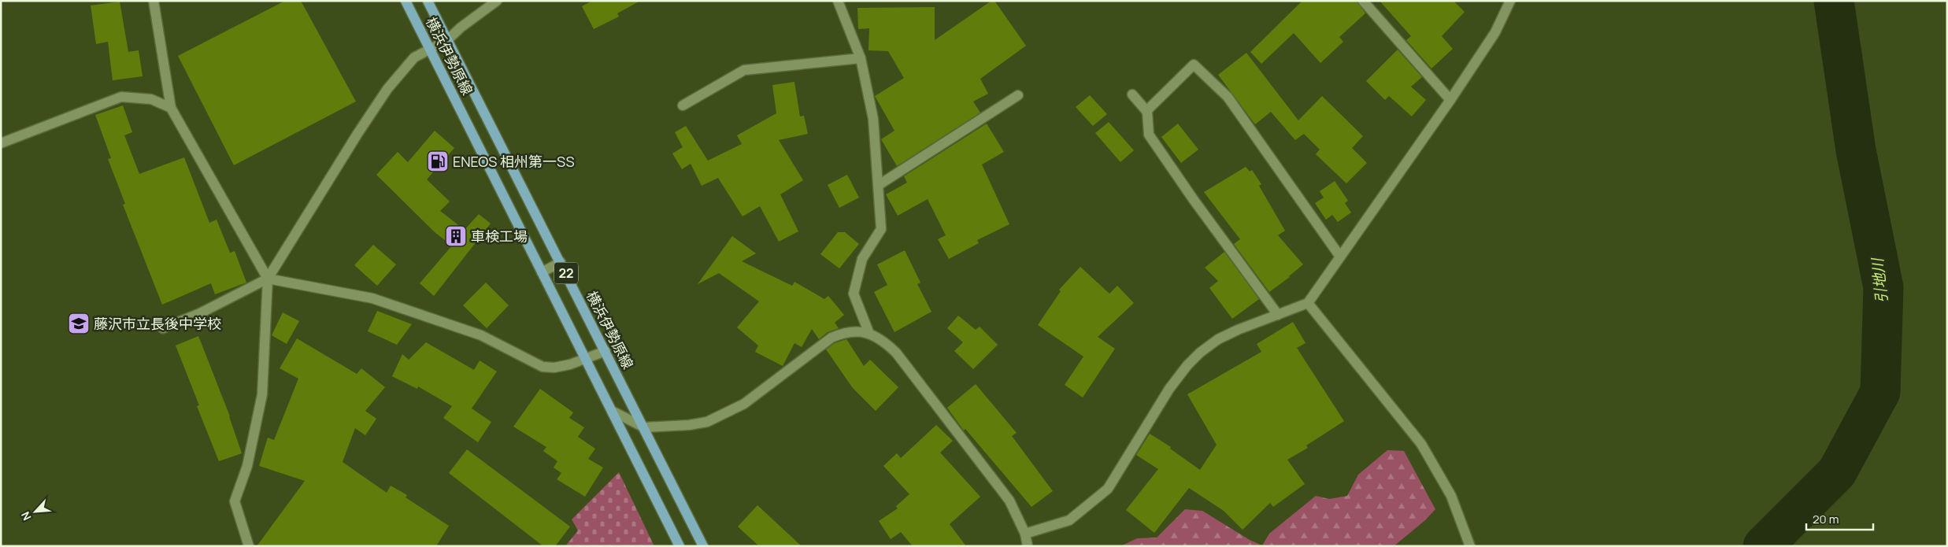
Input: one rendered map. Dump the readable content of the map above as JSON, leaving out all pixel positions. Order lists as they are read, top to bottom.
{
  "streets": {
    "main road": ["横浜伊勢原線", "22"]
  },
  "water": ["引地川"],
  "places": {
    "fuel station": ["ENEOS 相州第一SS"],
    "building": ["車検工場"],
    "school or university": ["藤沢市立長後中学校"]
  },
  "scale_bar": "20 m",
  "north": "bottom left"
}
